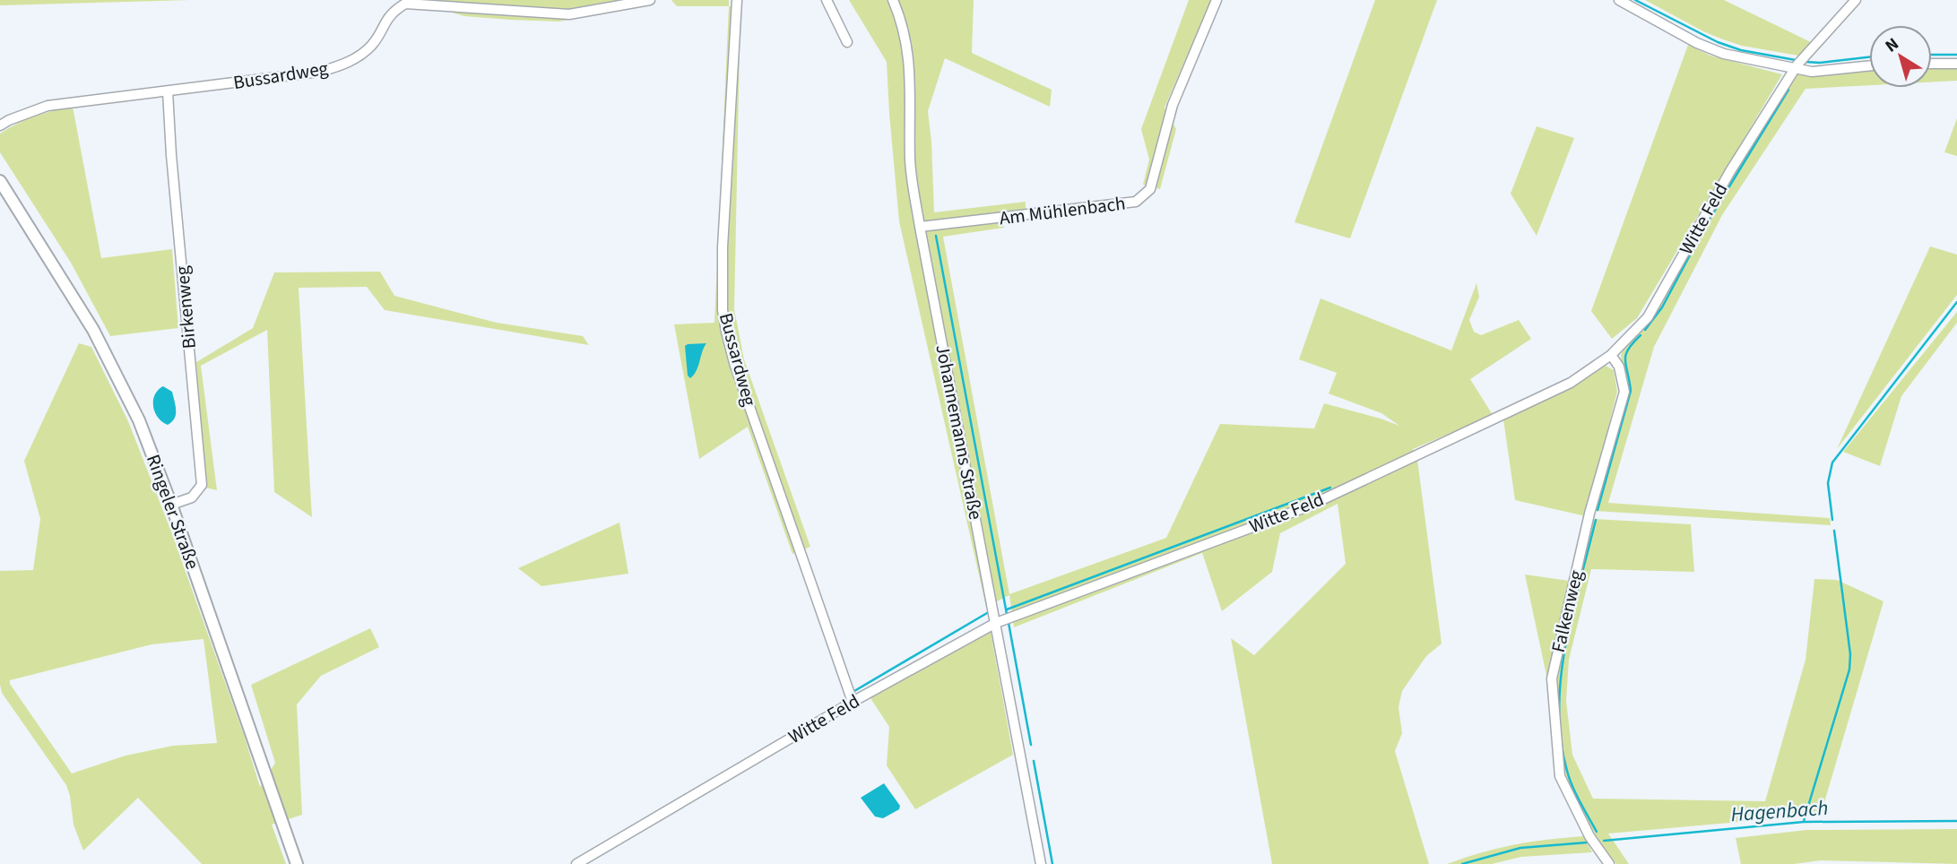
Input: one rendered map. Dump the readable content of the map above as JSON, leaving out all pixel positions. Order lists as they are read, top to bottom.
{
  "streets": {
    "street": [
      "Bussardweg",
      "Am Mühlenbach",
      "Witte Feld",
      "Birkenweg",
      "Johannemanns Straße",
      "Ringeler Straße",
      "Falkenweg"
    ]
  },
  "crossings": [
    ["Bussardweg", "Witte Feld"],
    ["Bussardweg", "Birkenweg"],
    ["Am Mühlenbach", "Johannemanns Straße"],
    ["Witte Feld", "Johannemanns Straße"],
    ["Witte Feld", "Falkenweg"],
    ["Birkenweg", "Ringeler Straße"]
  ],
  "water": ["Hagenbach"],
  "north": "top left"
}
